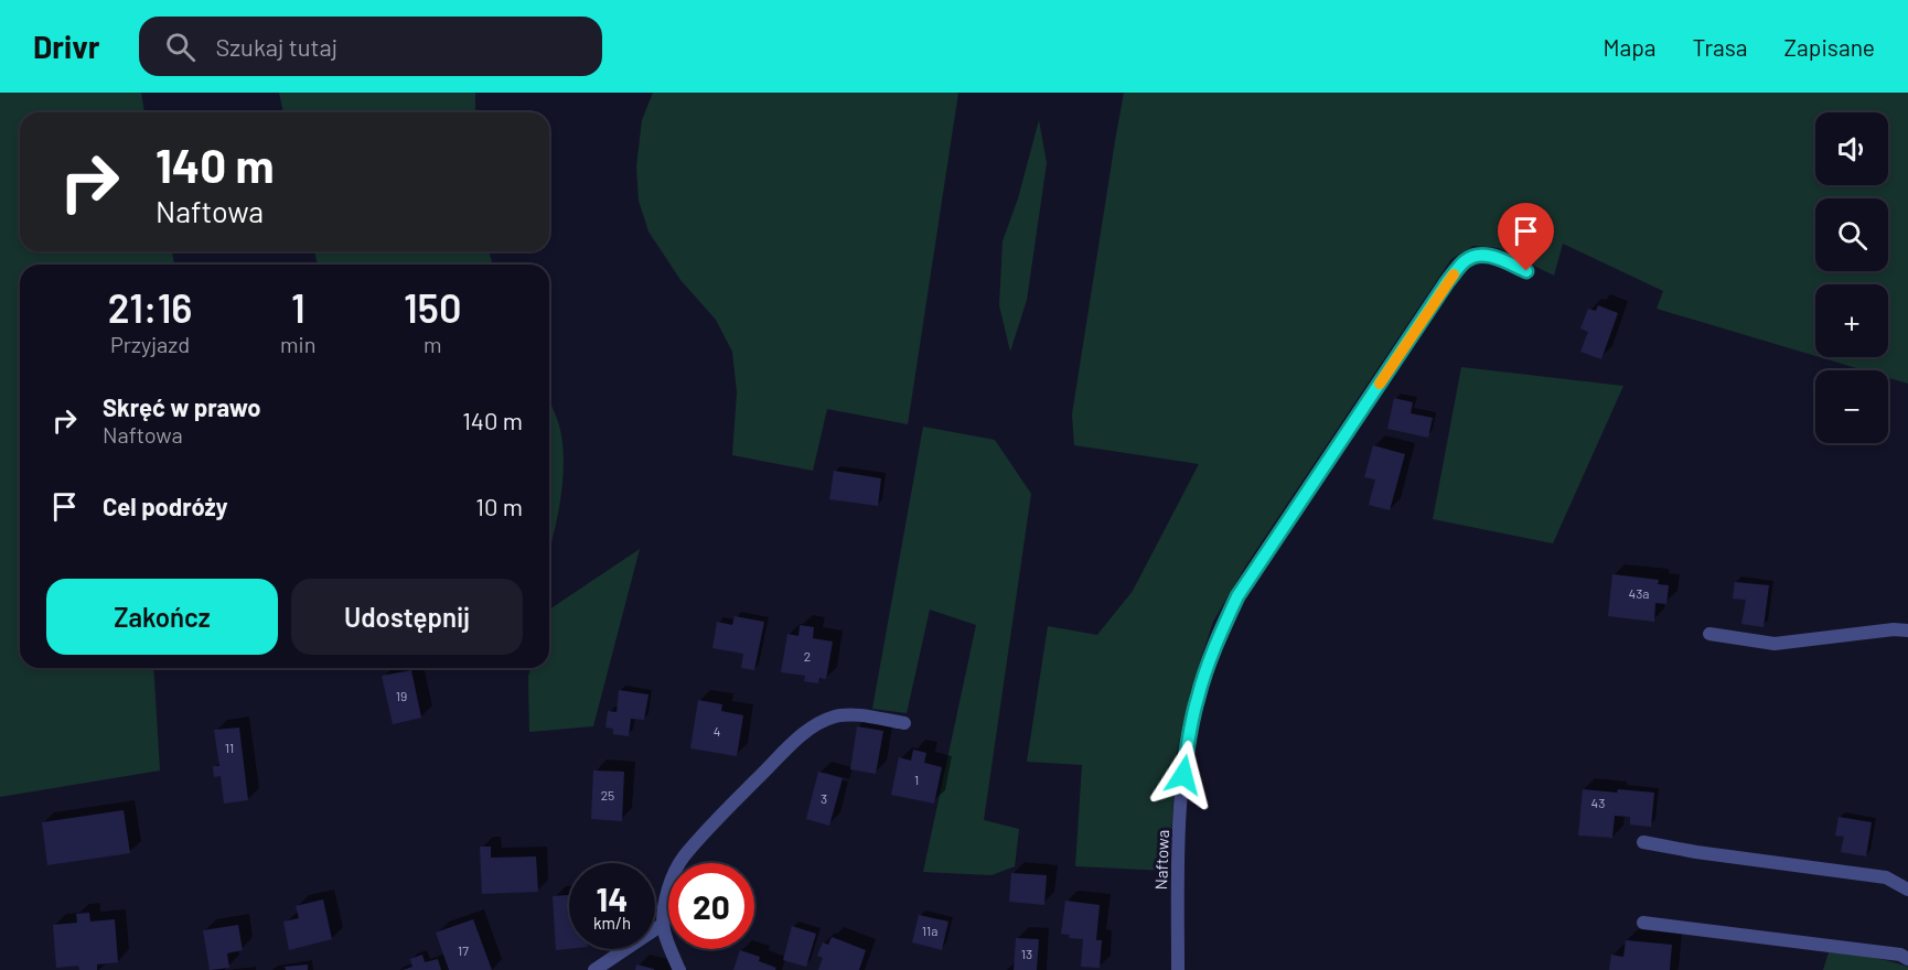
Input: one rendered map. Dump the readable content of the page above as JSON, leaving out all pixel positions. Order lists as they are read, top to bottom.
{
  "streets": {
    "lane": ["Naftowa"]
  },
  "house_numbers": [
    "43a",
    "2",
    "19",
    "4",
    "11",
    "1",
    "25",
    "3",
    "43",
    "11a",
    "17",
    "13"
  ],
  "page": {
    "header": "Drivr",
    "search": "Szukaj tutaj",
    "nav": ["Mapa", "Trasa", "Zapisane"],
    "map_buttons": ["+", "−"],
    "turn": ["140 m", "Naftowa"],
    "eta": [
      "21:16",
      "Przyjazd",
      "1",
      "min",
      "150",
      "m"
    ],
    "list": [
      {
        "name": "Skręć w prawo",
        "note": "Naftowa",
        "value": "140 m"
      },
      {
        "name": "Cel podróży",
        "value": "10 m"
      }
    ],
    "buttons": ["Zakończ", "Udostępnij"],
    "speed": "14 km/h",
    "limit": "20"
  }
}
